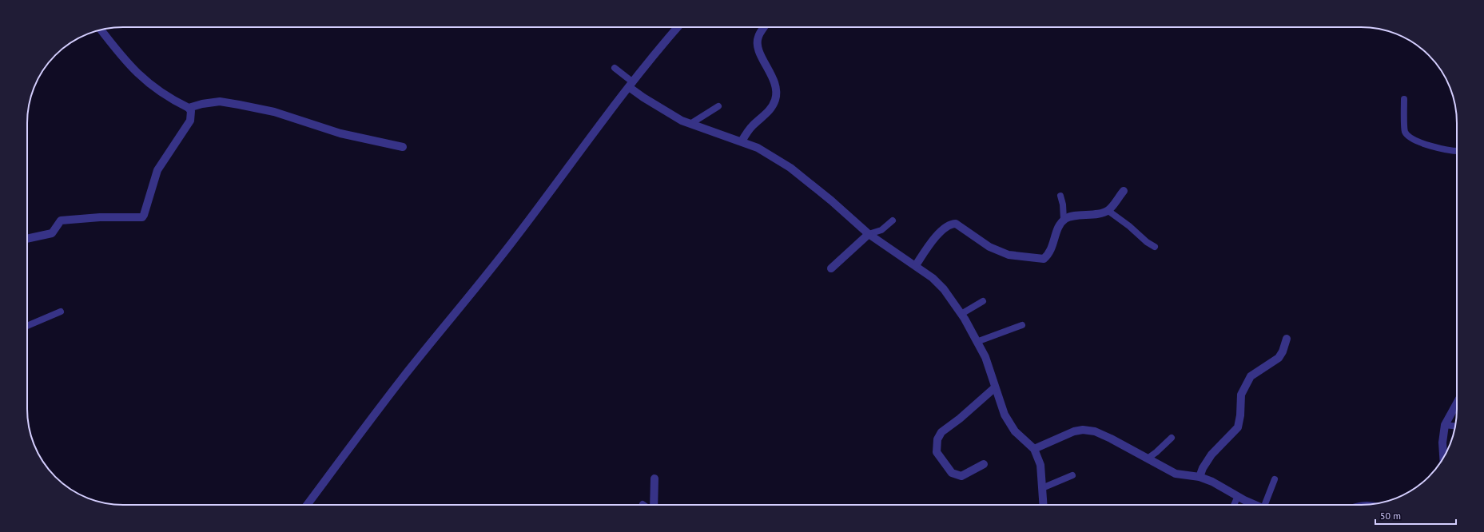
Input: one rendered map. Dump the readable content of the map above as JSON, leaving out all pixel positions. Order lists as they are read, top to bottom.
{
  "scale_bar": "50 m"
}
